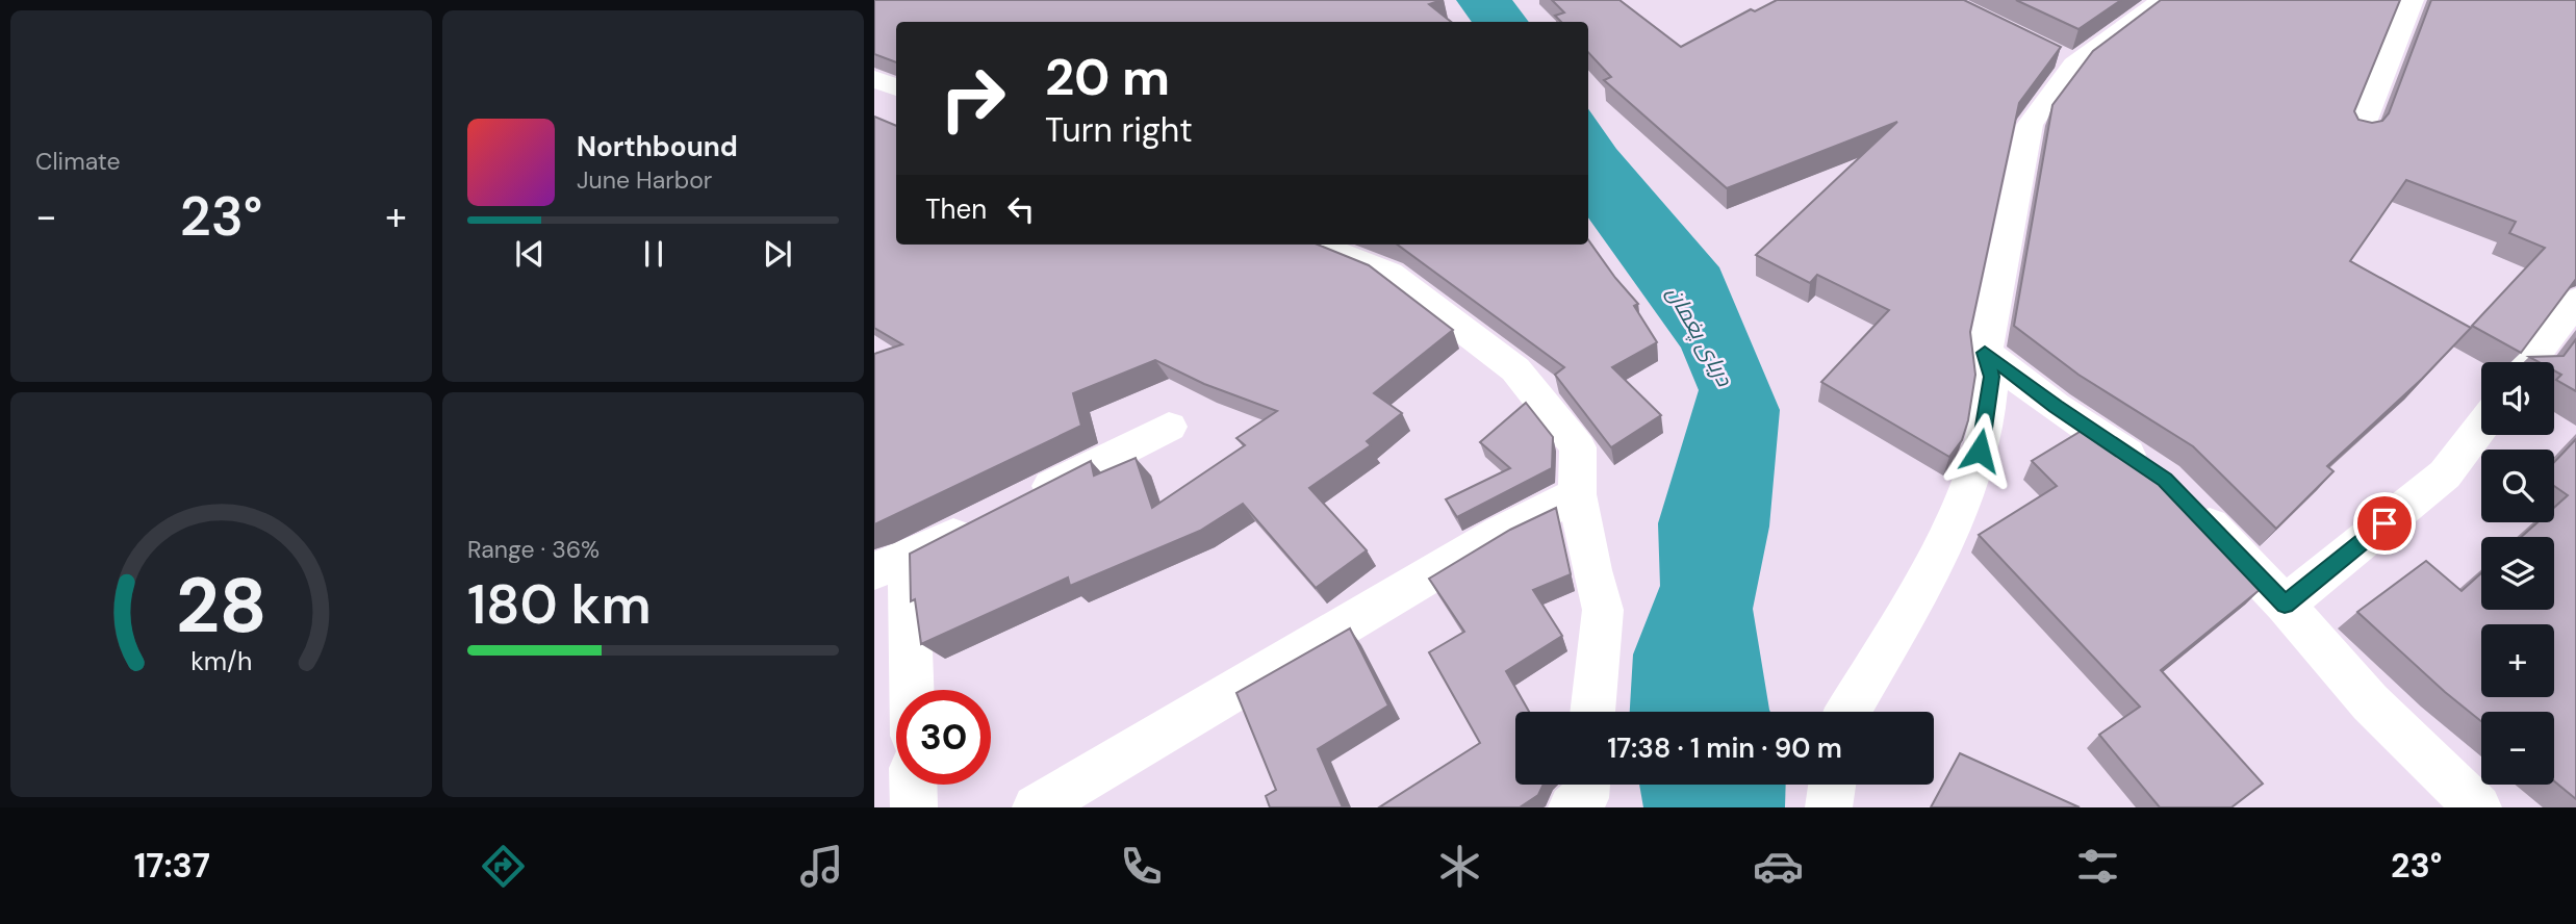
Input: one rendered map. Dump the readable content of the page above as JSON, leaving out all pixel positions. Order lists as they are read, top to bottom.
{
  "water": ["دریای پغمان"],
  "page": {
    "tile": [
      "Climate",
      ["Range · 36%", "180 km"]
    ],
    "turn": ["20 m", "Turn right"],
    "song": ["Northbound", "June Harbor"],
    "then": "Then",
    "heat": ["−", "23°", "+"],
    "map_buttons": ["+", "−"],
    "limit": "30",
    "trip": "17:38 · 1 min · 90 m",
    "tabs": ["17:37", "23°"],
    "gauge": ["28", "km/h"]
  }
}
